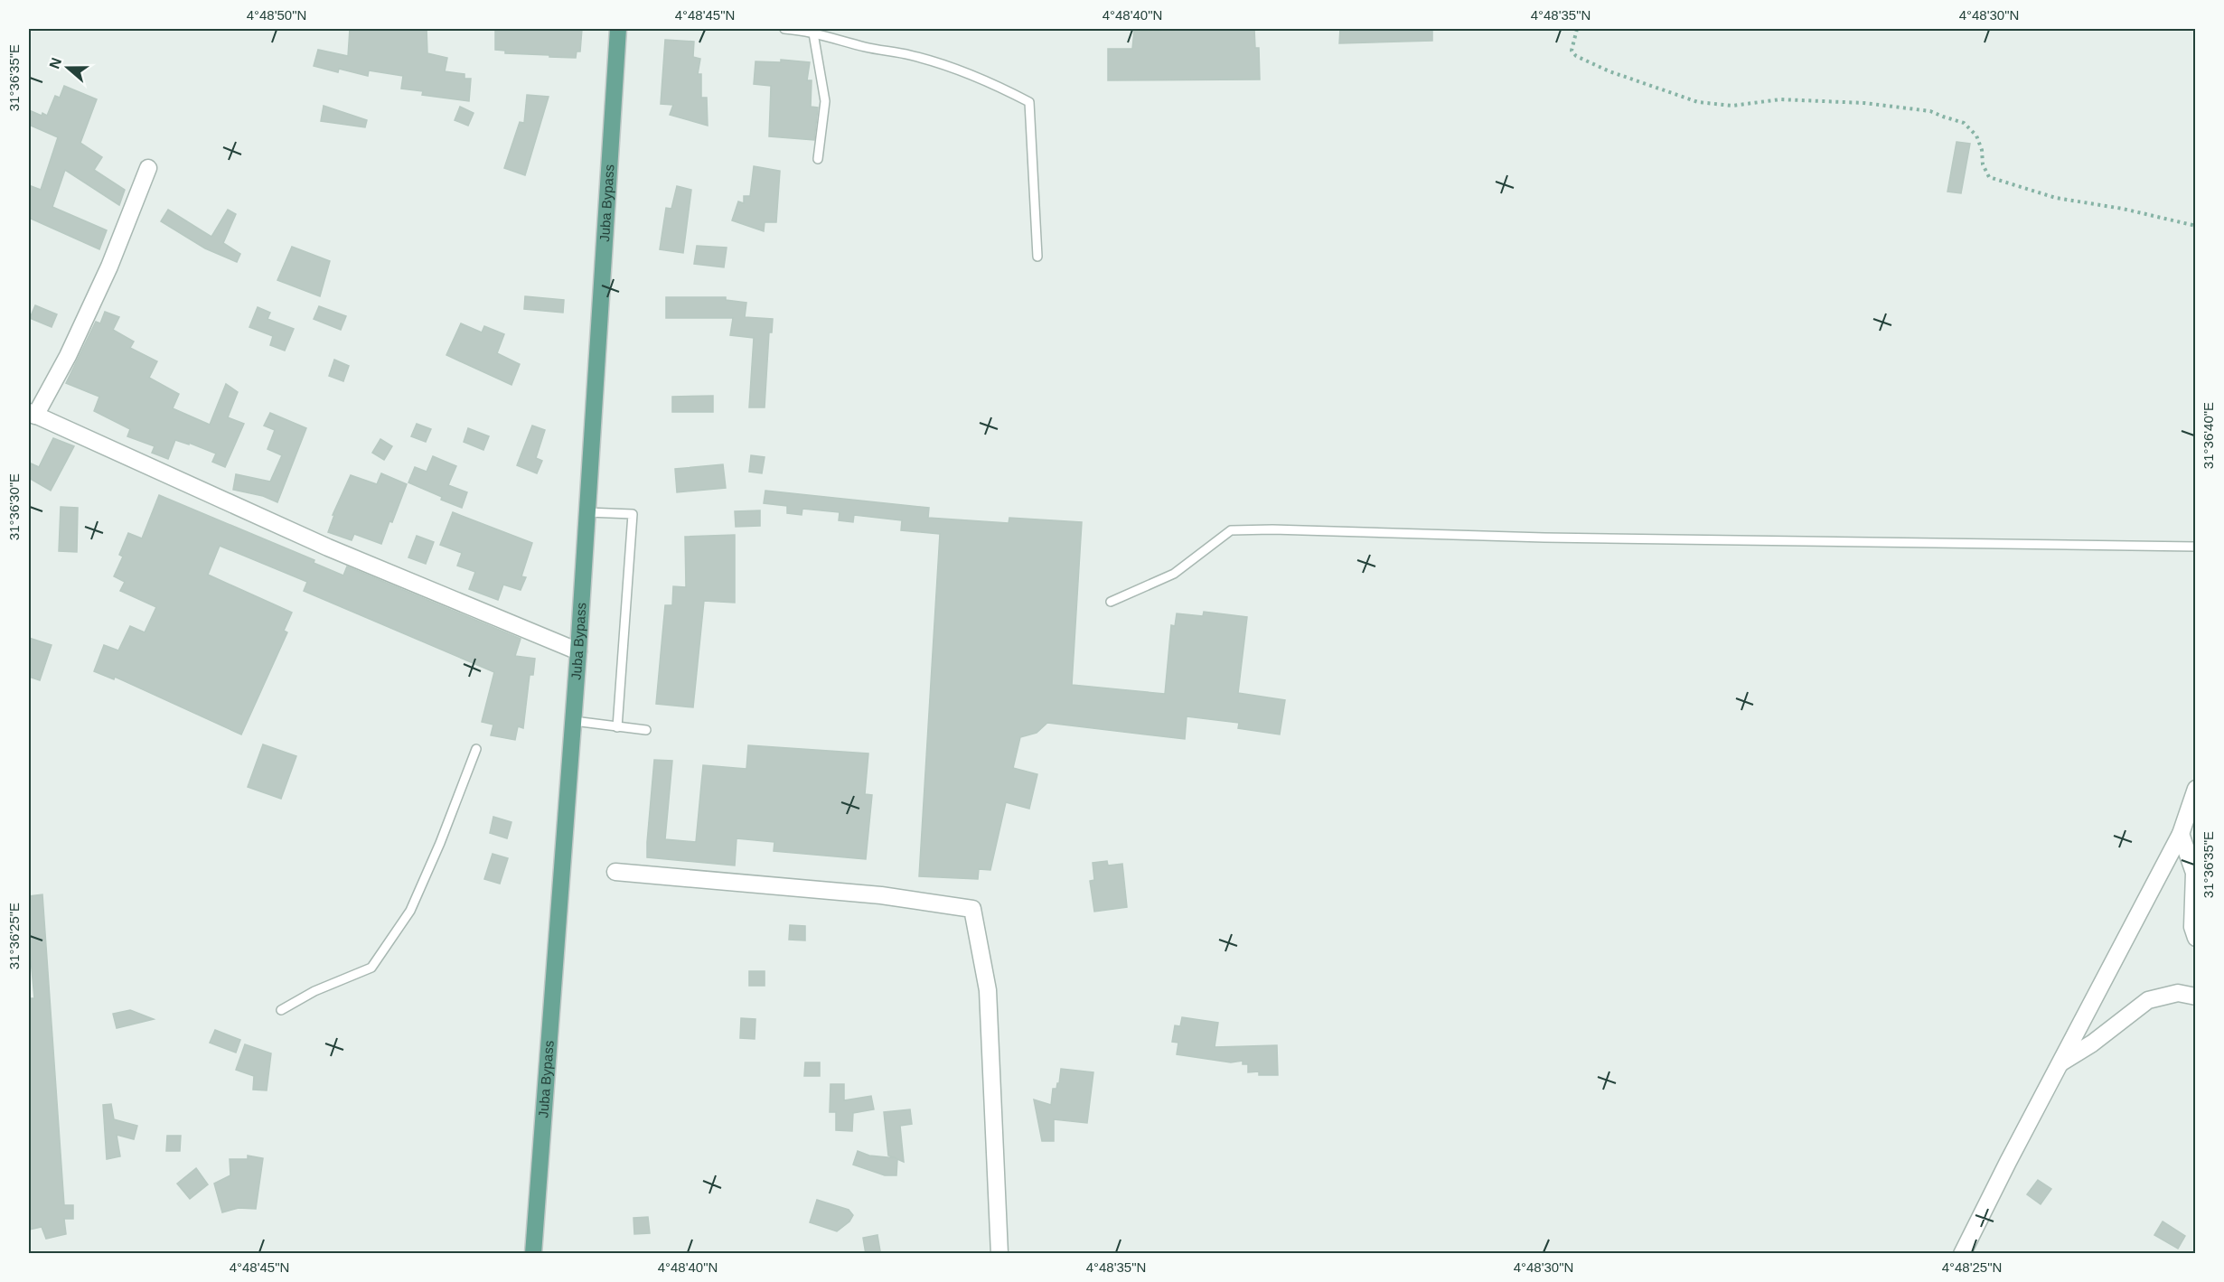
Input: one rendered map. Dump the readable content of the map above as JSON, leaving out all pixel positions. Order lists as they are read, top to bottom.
{
  "streets": {
    "main road": ["Juba Bypass"]
  },
  "north": "left",
  "coordinates": [
    "4°48'50\"N",
    "4°48'45\"N",
    "4°48'40\"N",
    "4°48'35\"N",
    "4°48'30\"N",
    "31°36'35\"E",
    "31°36'40\"E",
    "31°36'30\"E",
    "31°36'25\"E",
    "4°48'25\"N"
  ]
}
